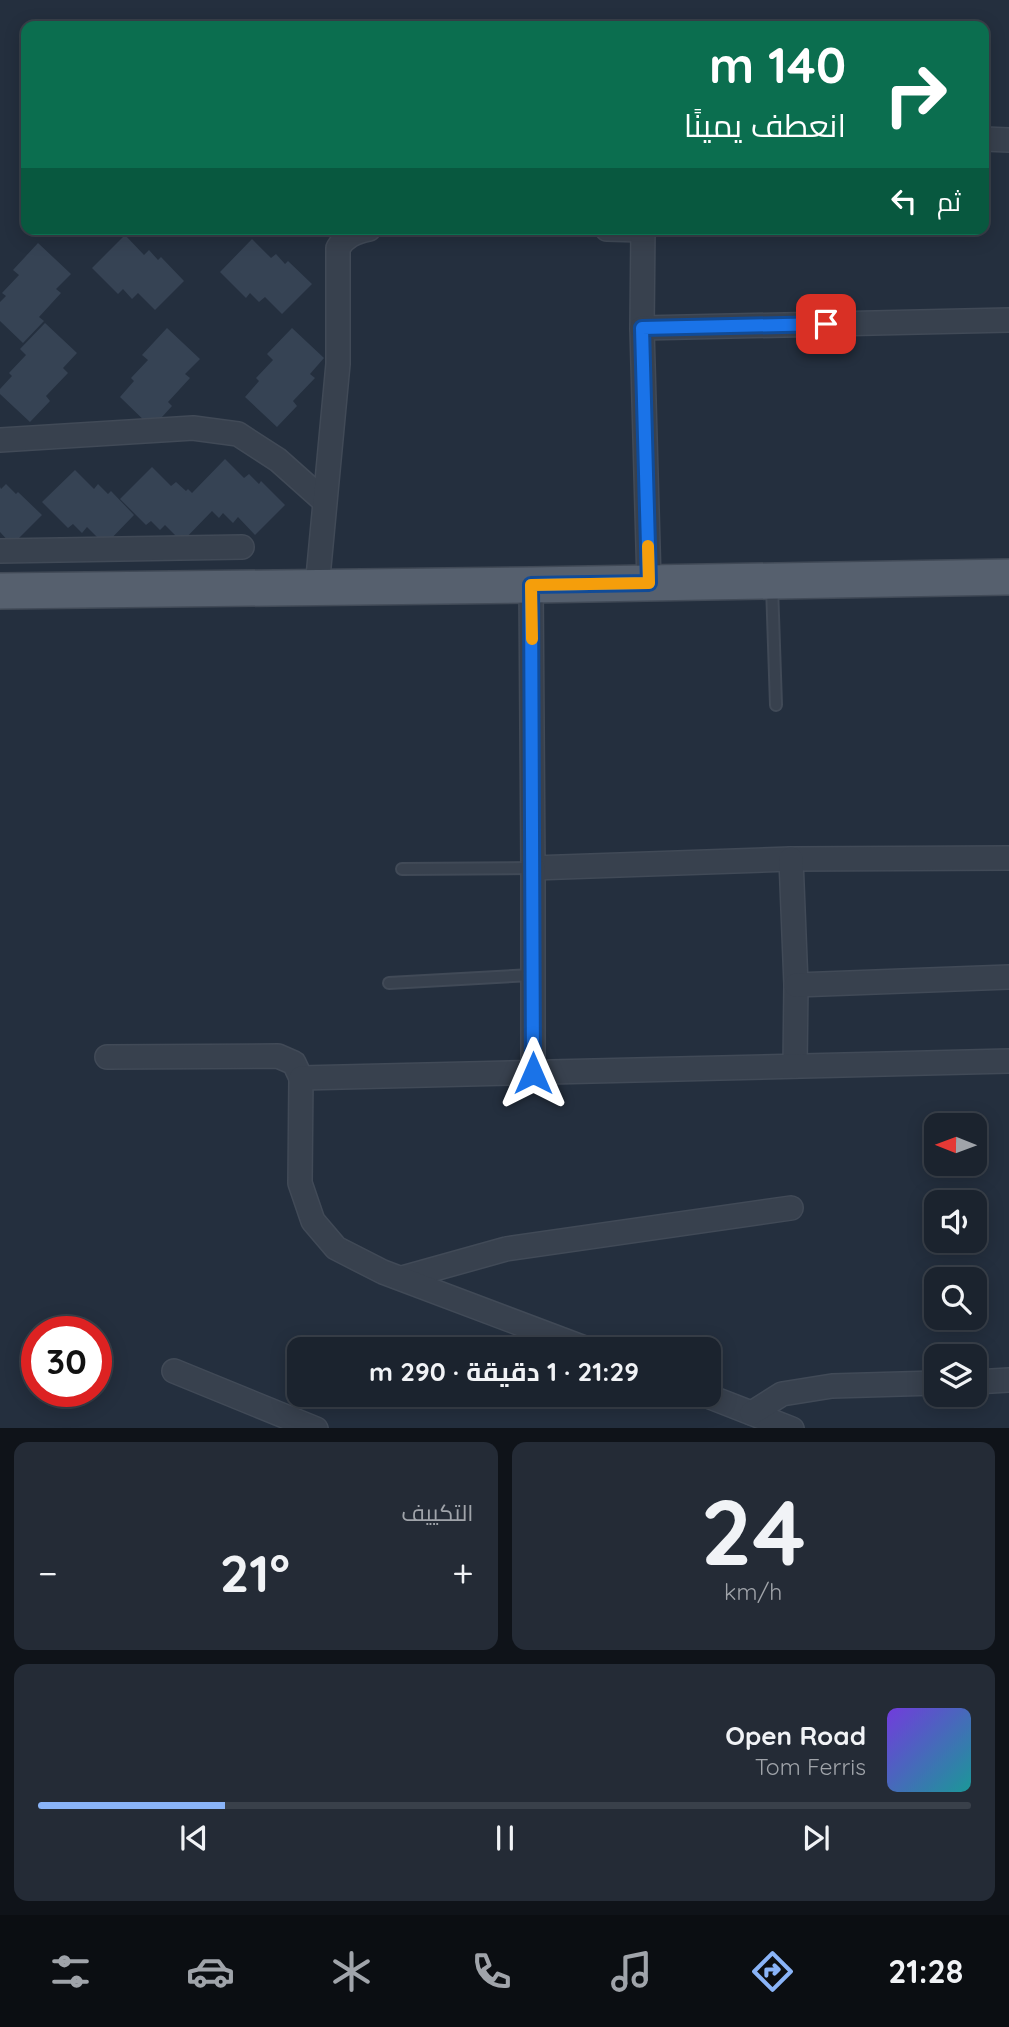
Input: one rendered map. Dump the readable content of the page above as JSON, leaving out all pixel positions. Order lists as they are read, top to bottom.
{
  "north": "left",
  "page": {
    "turn": ["140 m", "انعطف يمينًا"],
    "then": "ثم",
    "limit": "30",
    "trip": "21:29 · 1 دقيقة · 290 m",
    "tile": [
      ["24", "km/h"],
      "التكييف"
    ],
    "heat": ["−", "21°", "+"],
    "song": ["Open Road", "Tom Ferris"],
    "tabs": "21:28"
  }
}
